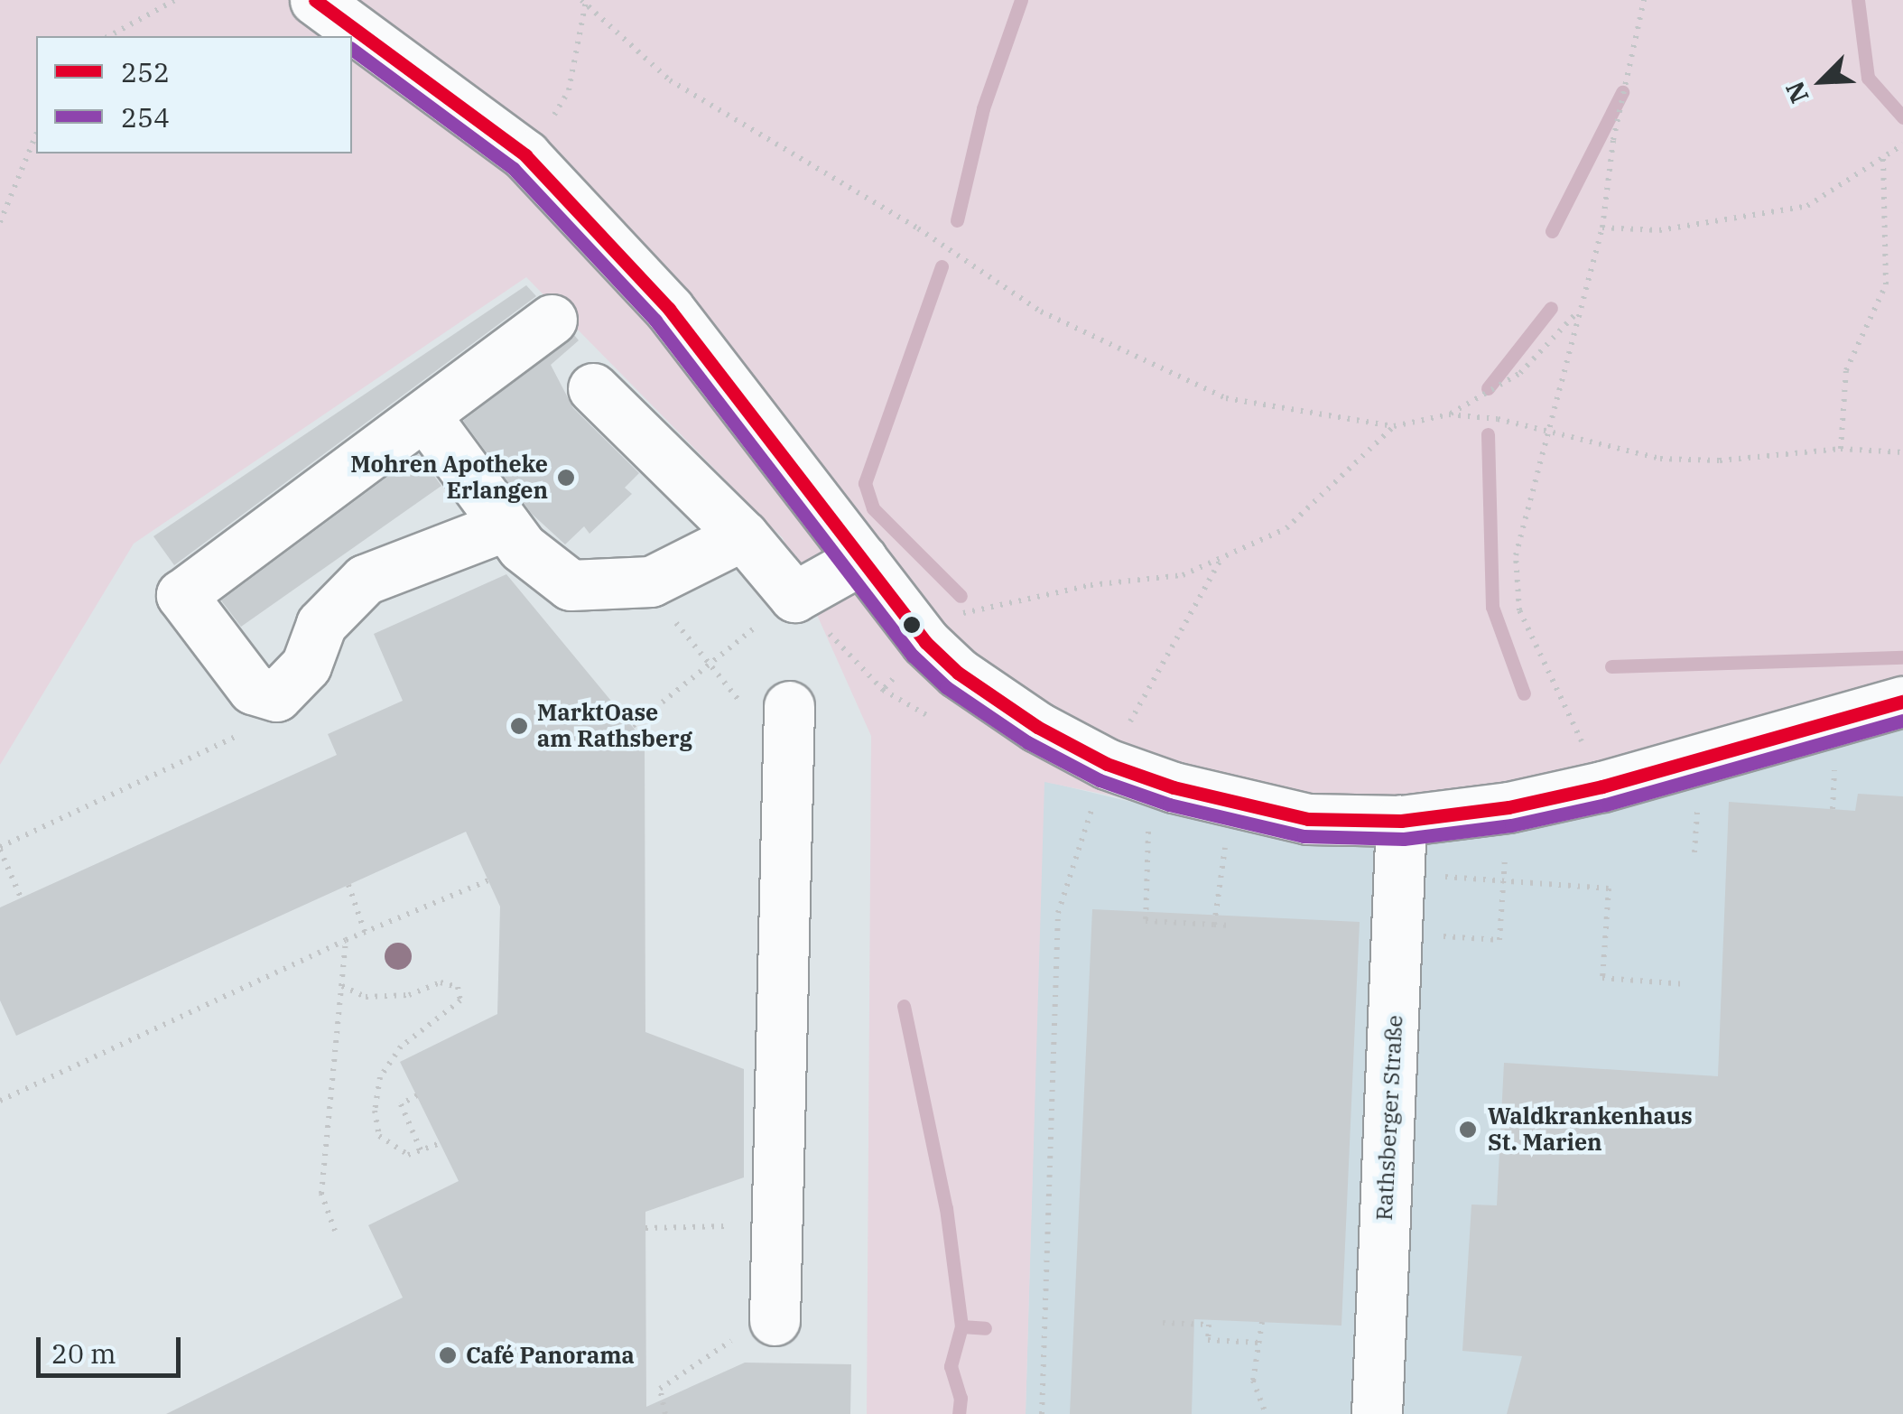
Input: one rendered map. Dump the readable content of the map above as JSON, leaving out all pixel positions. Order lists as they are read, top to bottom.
{
  "streets": {
    "street": ["Rathsberger Straße"]
  },
  "places": [
    "Mohren Apotheke Erlangen",
    "MarktOase am Rathsberg",
    "Waldkrankenhaus St. Marien",
    "Café Panorama"
  ],
  "lines": ["transit line 252", "transit line 254"],
  "legend": ["252", "254"],
  "scale_bar": "20 m",
  "north": "bottom left"
}
